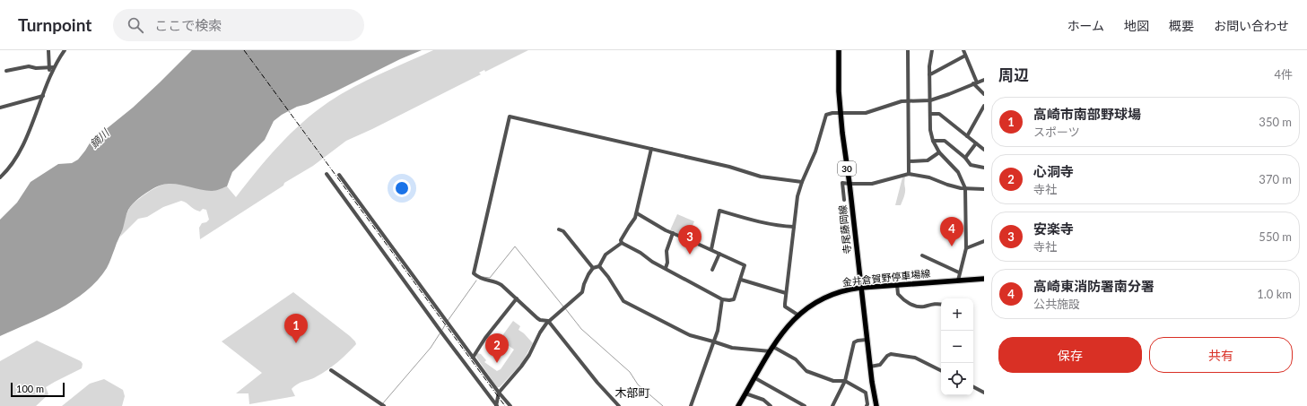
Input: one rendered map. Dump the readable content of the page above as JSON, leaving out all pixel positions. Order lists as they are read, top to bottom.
{
  "streets": {
    "main road": ["30", "寺尾藤岡線", "金井倉賀野停車場線"]
  },
  "crossings": [
    ["寺尾藤岡線", "金井倉賀野停車場線"]
  ],
  "districts": ["木部町"],
  "water": ["鏑川"],
  "scale_bar": "100 m",
  "page": {
    "header": "Turnpoint",
    "search": "ここで検索",
    "nav": [
      "ホーム",
      "地図",
      "概要",
      "お問い合わせ"
    ],
    "heading": ["周辺", "4件"],
    "list": [
      {
        "mark": "1",
        "name": "高崎市南部野球場",
        "note": "スポーツ",
        "value": "350 m"
      },
      {
        "mark": "2",
        "name": "心洞寺",
        "note": "寺社",
        "value": "370 m"
      },
      {
        "mark": "3",
        "name": "安楽寺",
        "note": "寺社",
        "value": "550 m"
      },
      {
        "mark": "4",
        "name": "高崎東消防署南分署",
        "note": "公共施設",
        "value": "1.0 km"
      }
    ],
    "pins": [
      "4",
      "3",
      "1",
      "2"
    ],
    "map_buttons": ["+", "−"],
    "buttons": ["保存", "共有"],
    "scale": "100 m"
  }
}
